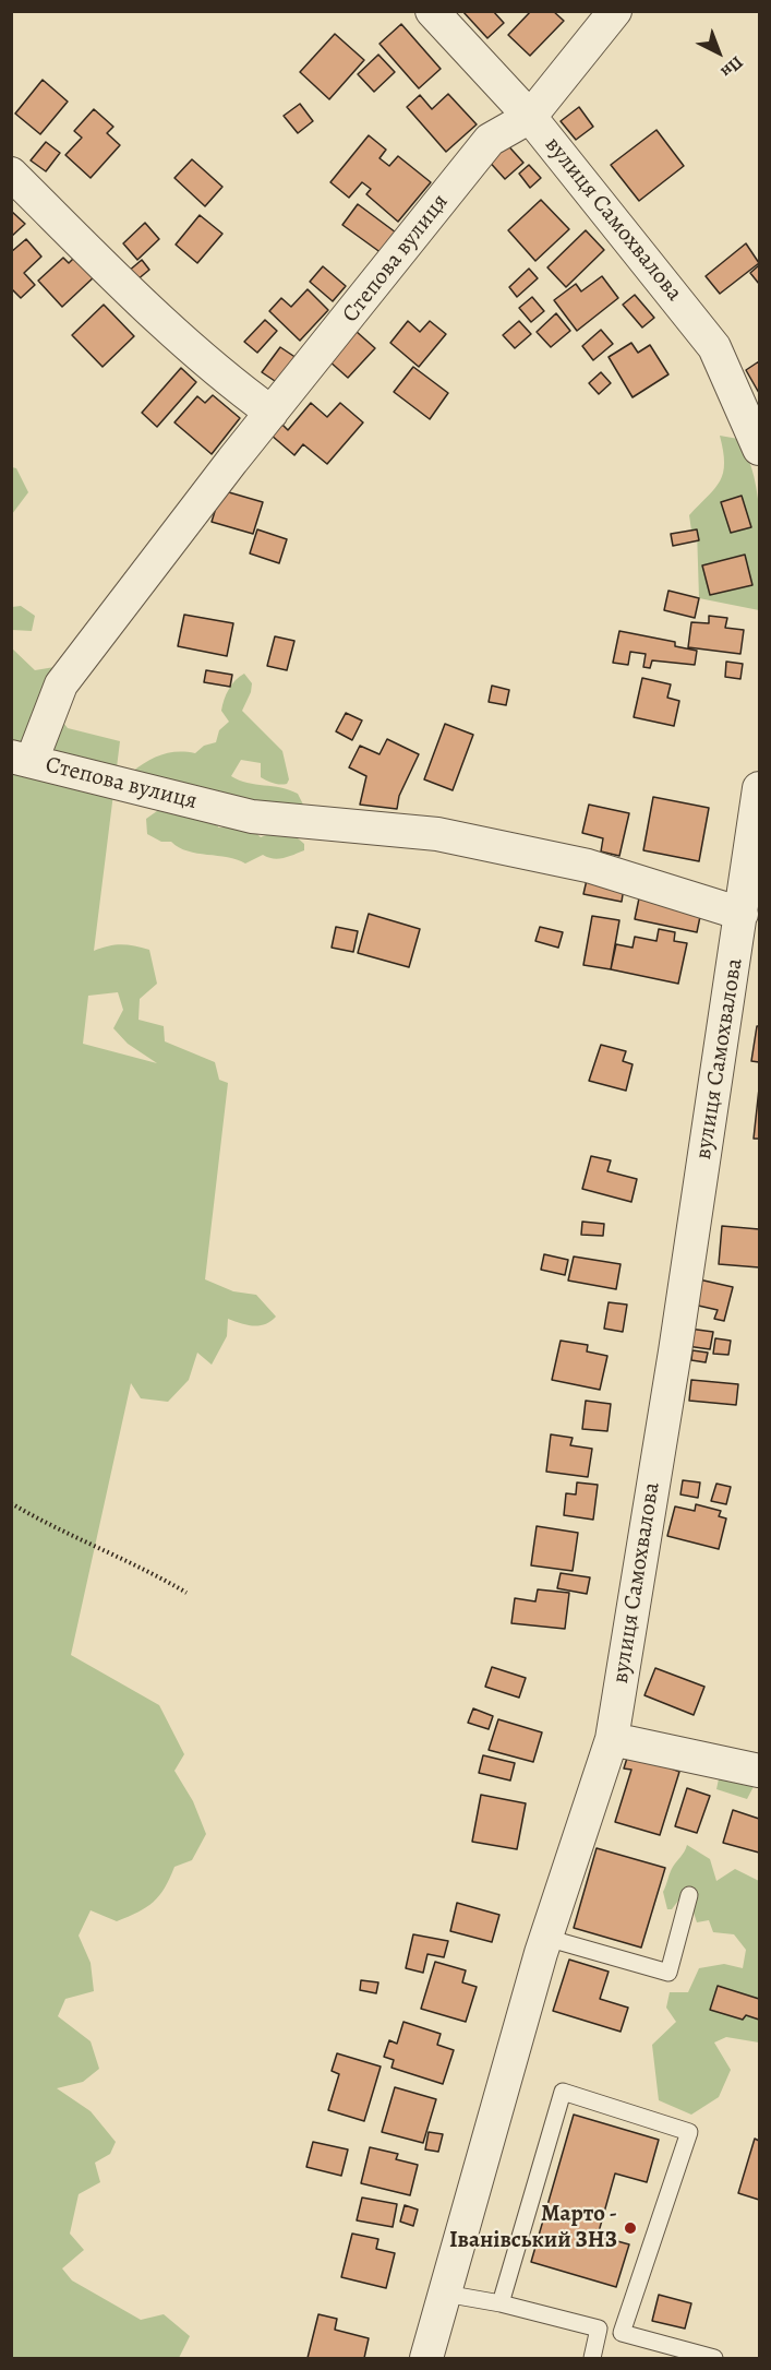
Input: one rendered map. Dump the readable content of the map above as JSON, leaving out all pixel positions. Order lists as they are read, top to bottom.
{
  "streets": {
    "street": ["вулиця Самохвалова", "Степова вулиця"]
  },
  "crossings": [
    ["вулиця Самохвалова", "Степова вулиця"]
  ],
  "places": ["Марто - Іванівський ЗНЗ"],
  "north": "bottom right"
}
